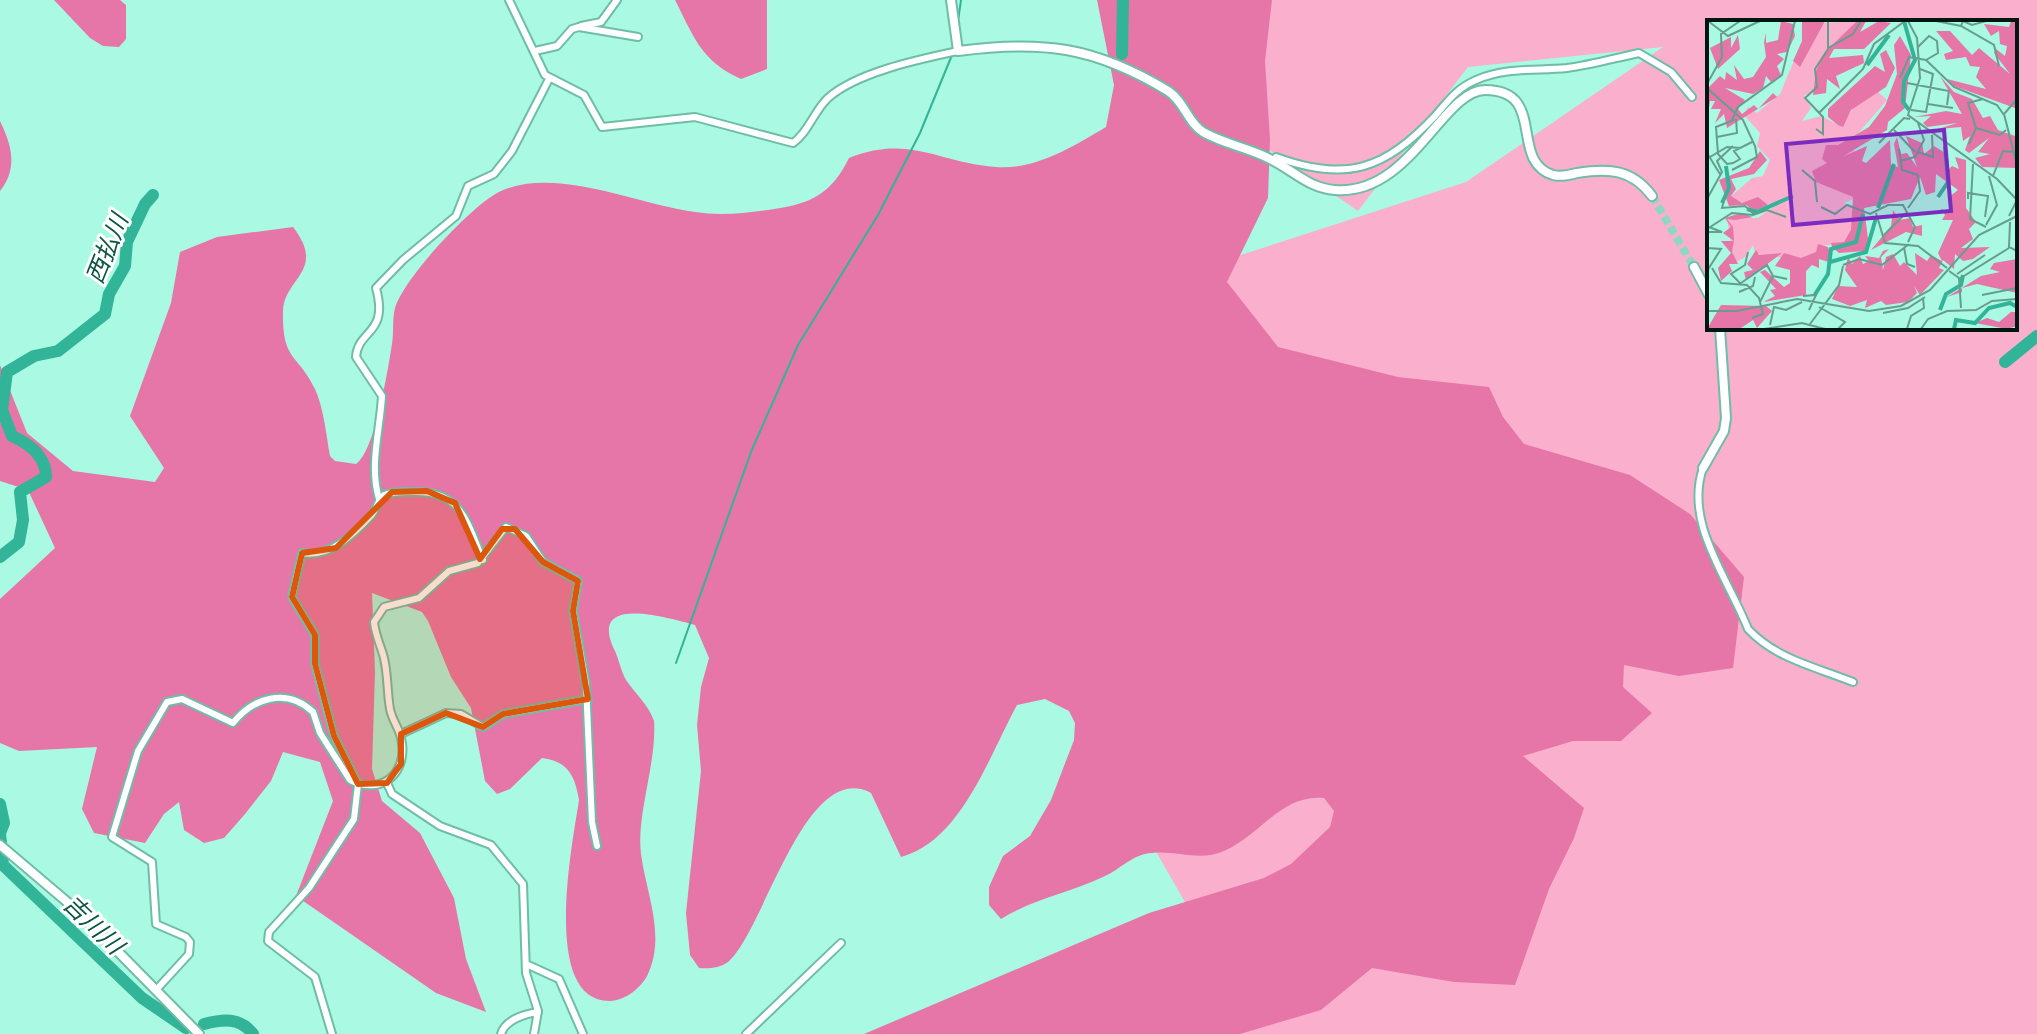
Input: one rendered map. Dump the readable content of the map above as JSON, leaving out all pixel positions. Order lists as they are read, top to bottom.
{
  "water": ["西払川", "吉川川"]
}
